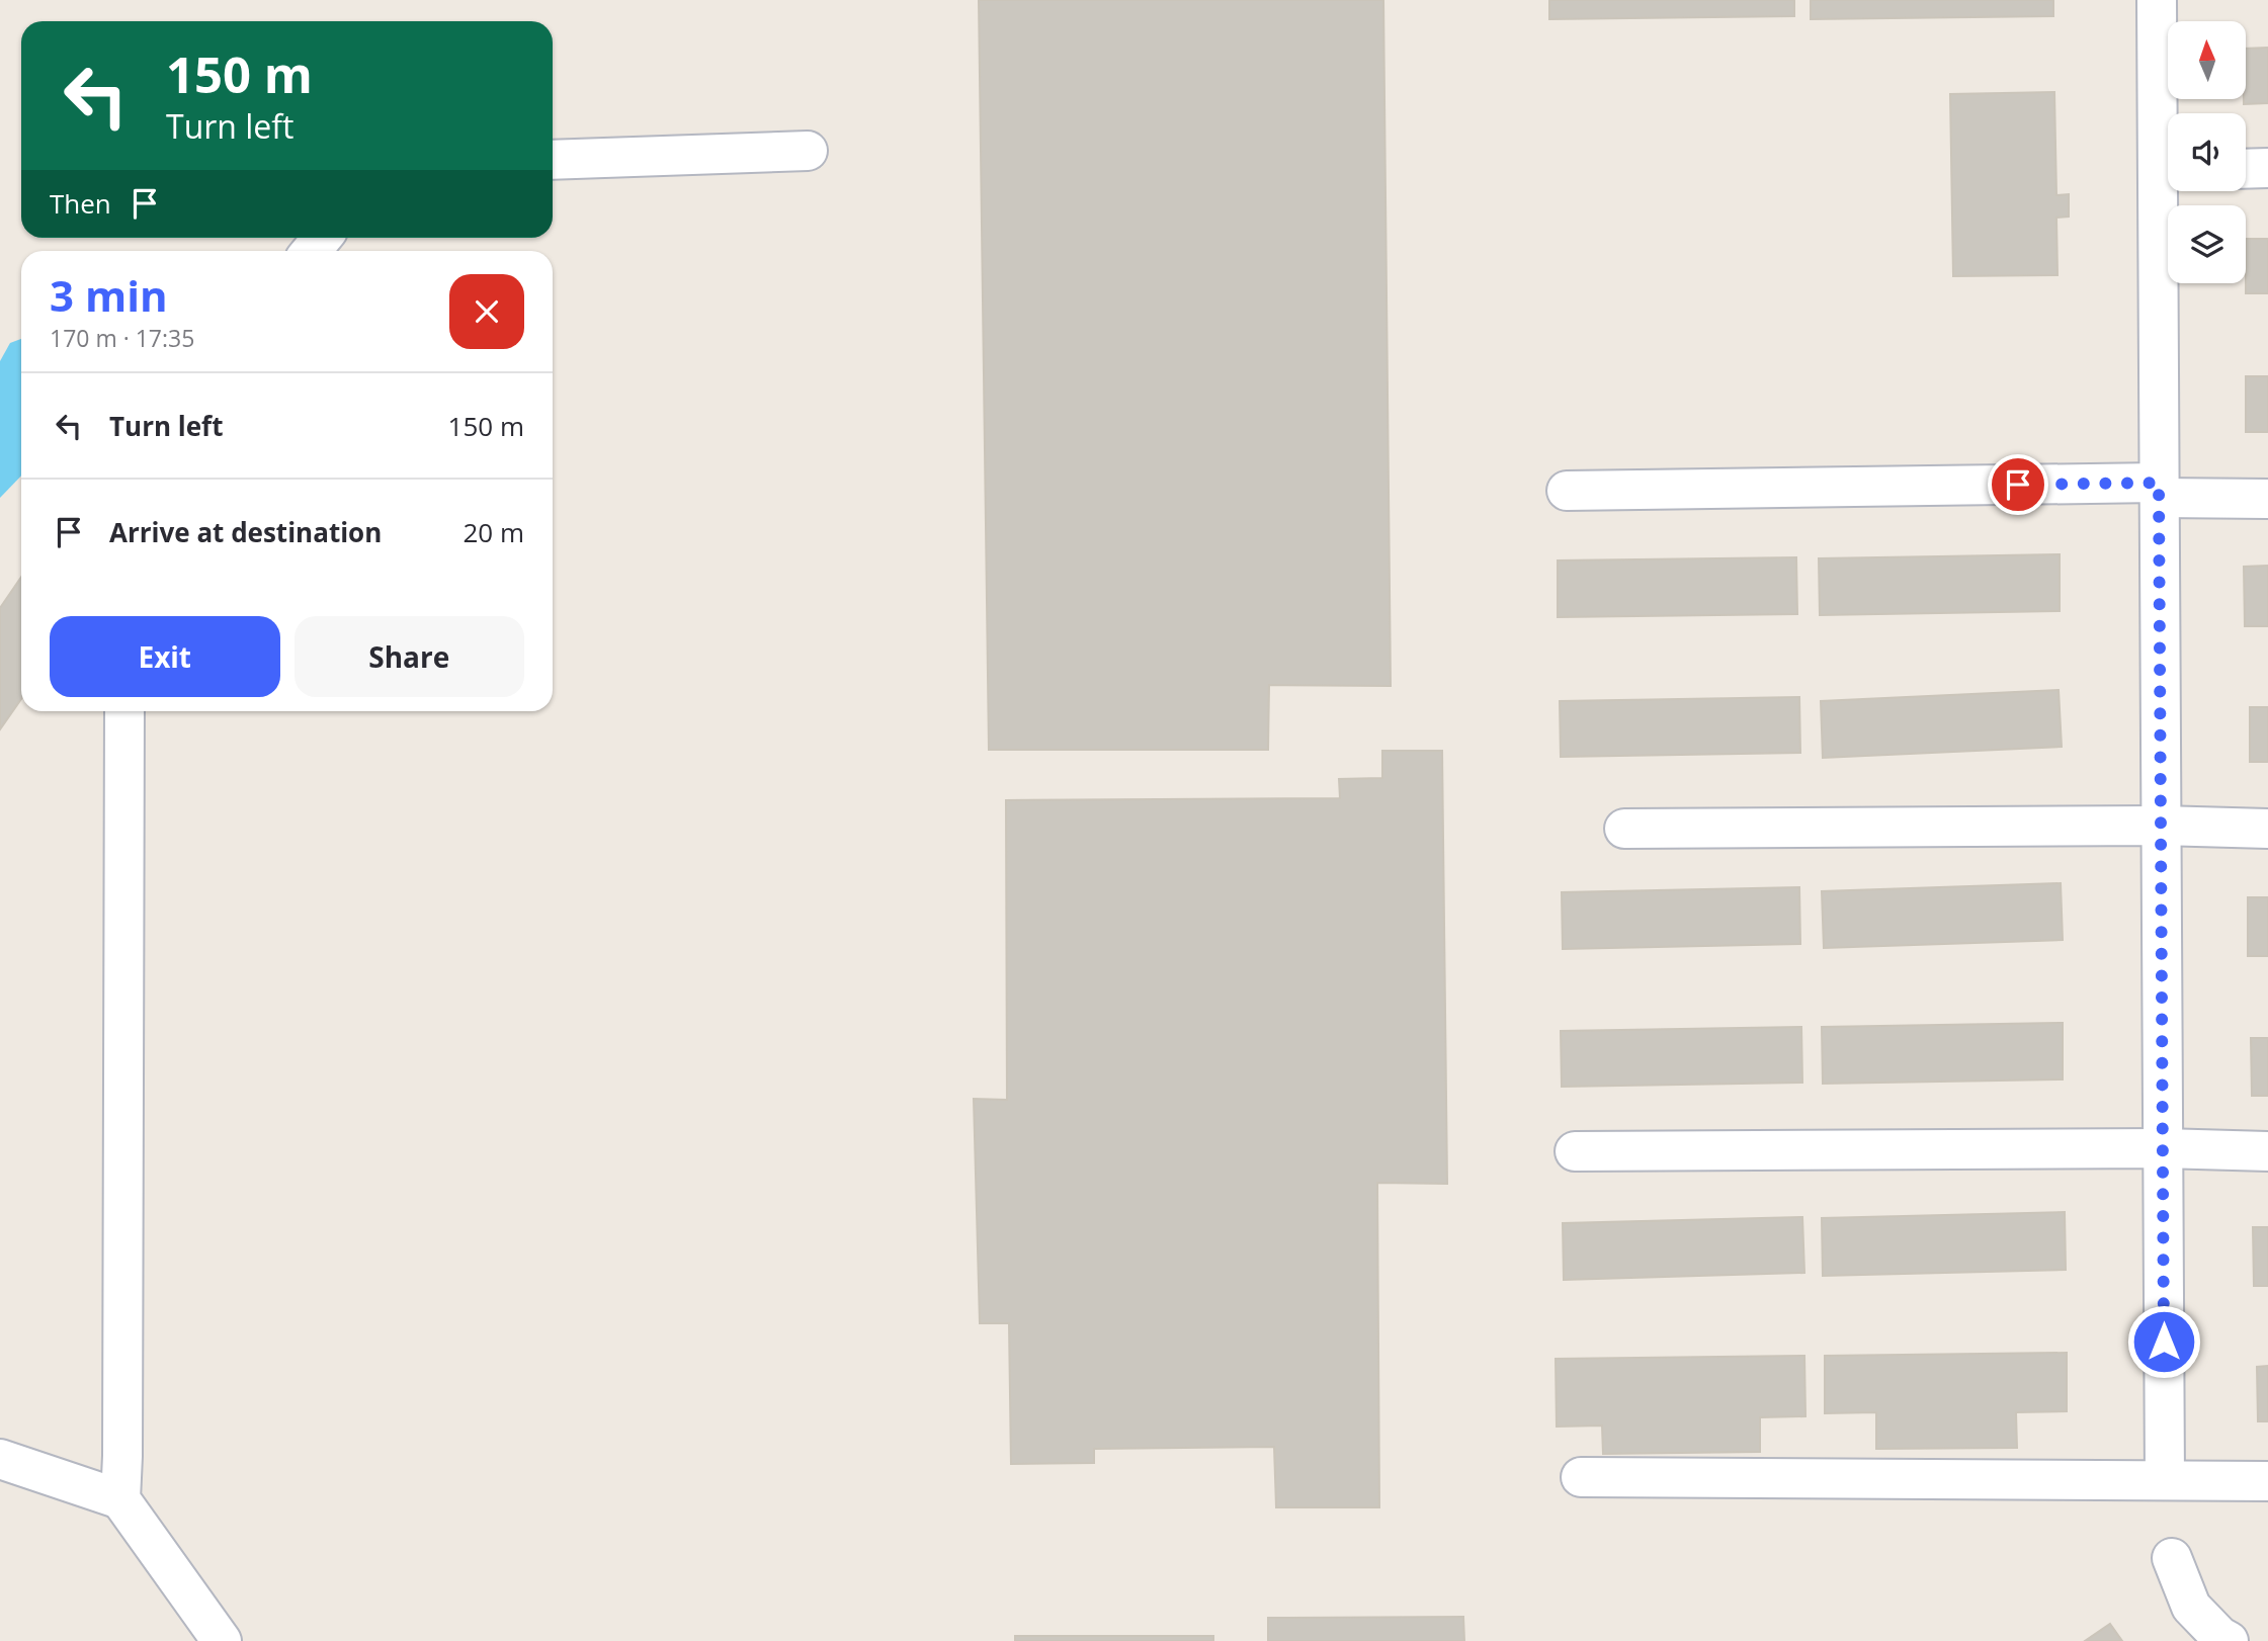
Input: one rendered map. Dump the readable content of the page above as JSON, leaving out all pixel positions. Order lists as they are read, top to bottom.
{
  "north": "top",
  "page": {
    "turn": ["150 m", "Turn left"],
    "then": "Then",
    "heading": ["3 min", "170 m · 17:35"],
    "list": [
      {
        "name": "Turn left",
        "value": "150 m"
      },
      {
        "name": "Arrive at destination",
        "value": "20 m"
      }
    ],
    "buttons": ["Exit", "Share"]
  }
}
